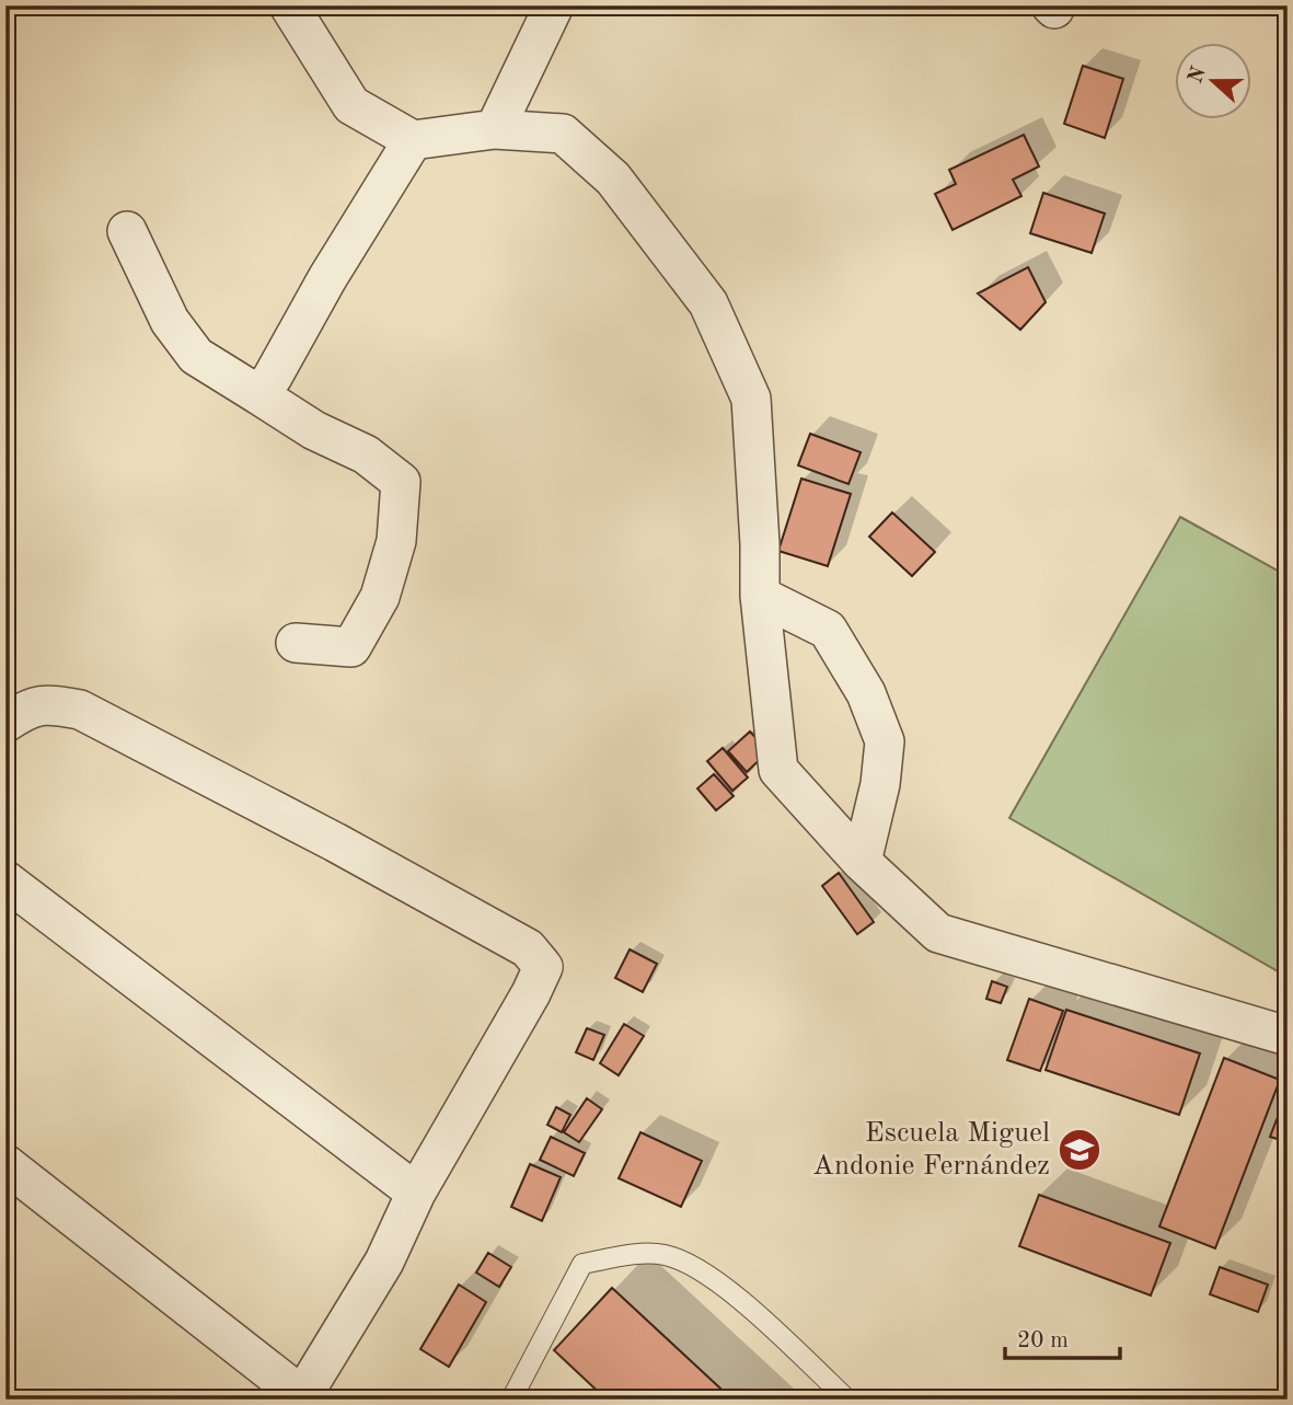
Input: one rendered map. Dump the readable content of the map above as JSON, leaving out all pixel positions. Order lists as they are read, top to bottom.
{
  "places": {
    "school or university": ["Escuela Miguel Andonie Fernández"]
  },
  "scale_bar": "20 m",
  "north": "left"
}
